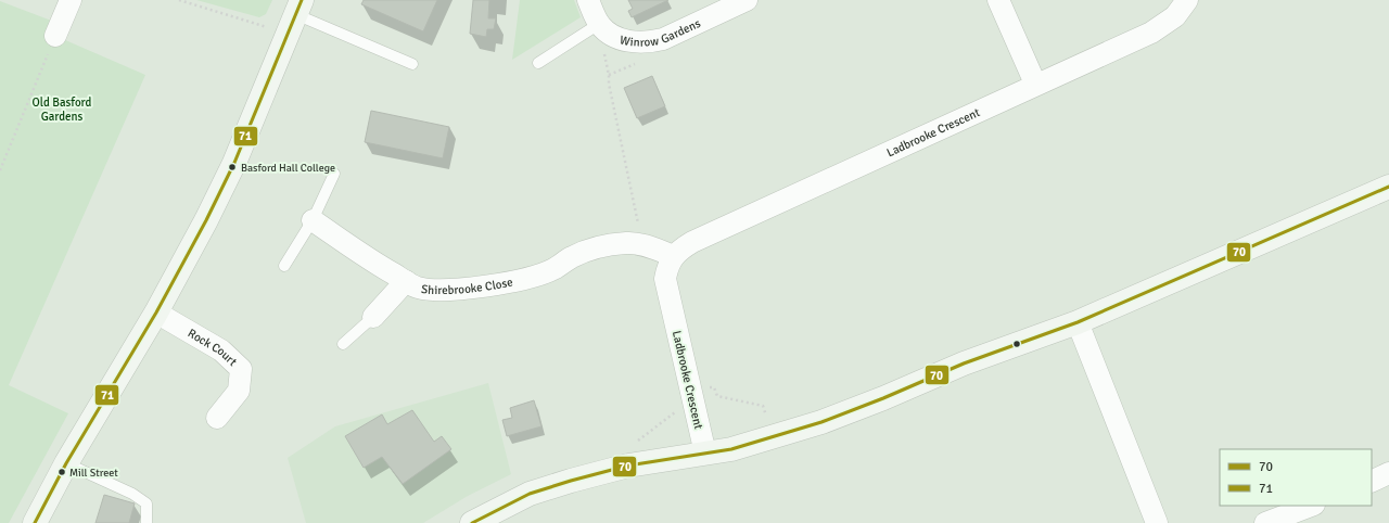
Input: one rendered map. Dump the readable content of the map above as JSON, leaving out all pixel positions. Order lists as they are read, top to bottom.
{
  "streets": {
    "street": [
      "Winrow Gardens",
      "Ladbrooke Crescent",
      "Shirebrooke Close",
      "Rock Court"
    ]
  },
  "parks": ["Old Basford Gardens"],
  "places": ["Basford Hall College", "Mill Street"],
  "lines": ["transit line 71", "transit line 70"],
  "legend": ["70", "71"]
}
